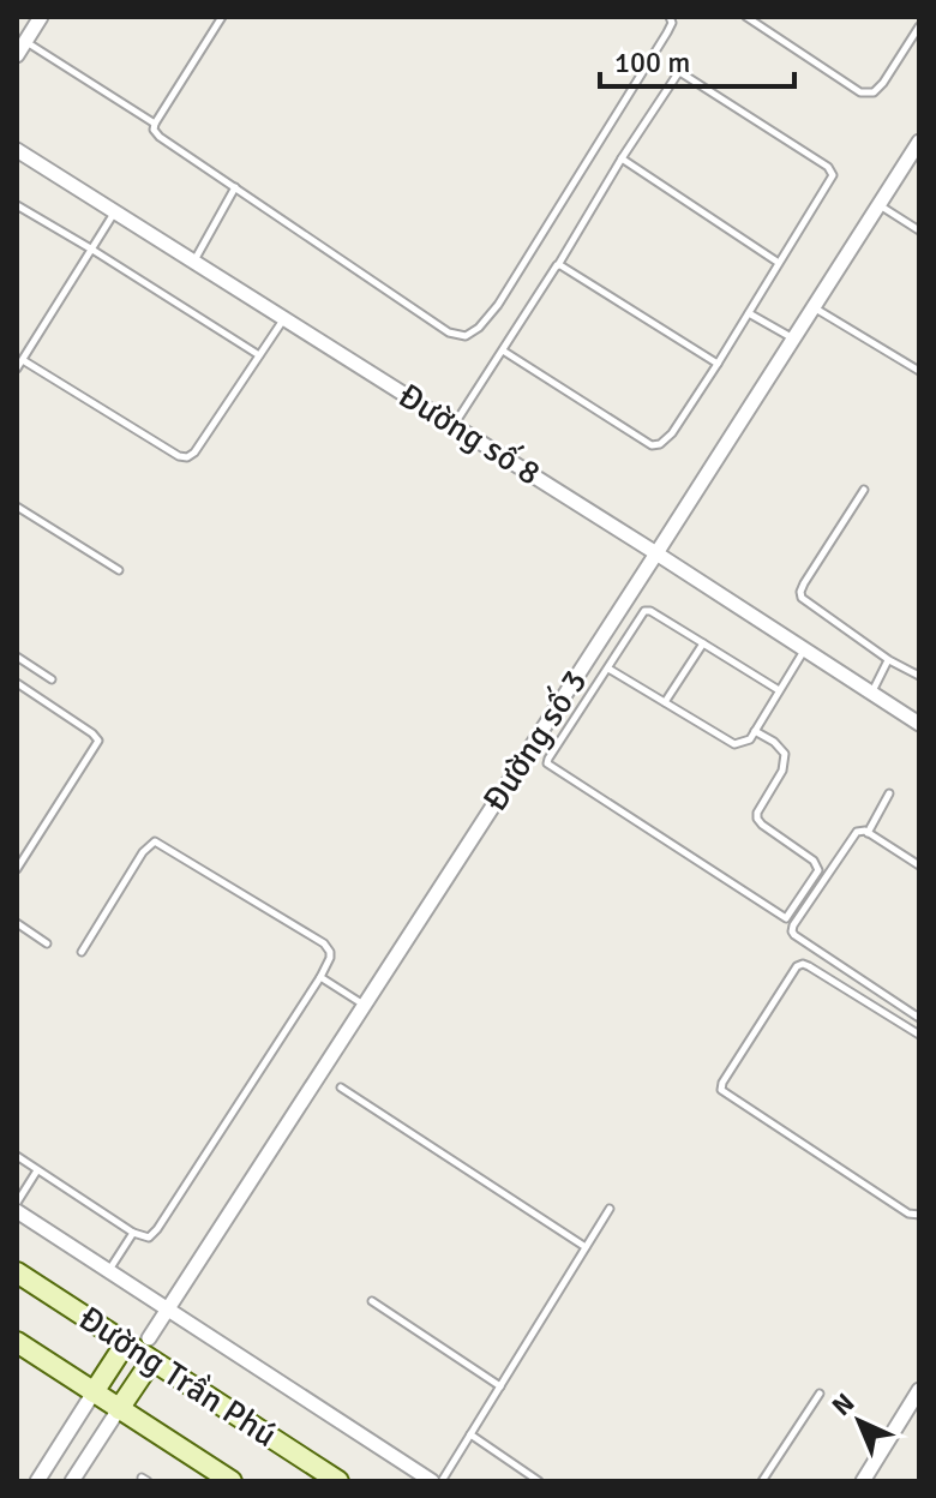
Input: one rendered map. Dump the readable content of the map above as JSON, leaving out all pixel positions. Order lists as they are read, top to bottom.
{
  "streets": {
    "main road": ["Đường Trần Phú"],
    "street": ["Đường số 8", "Đường số 3"]
  },
  "crossings": [
    ["Đường số 8", "Đường số 3"]
  ],
  "scale_bar": "100 m",
  "north": "top left"
}
